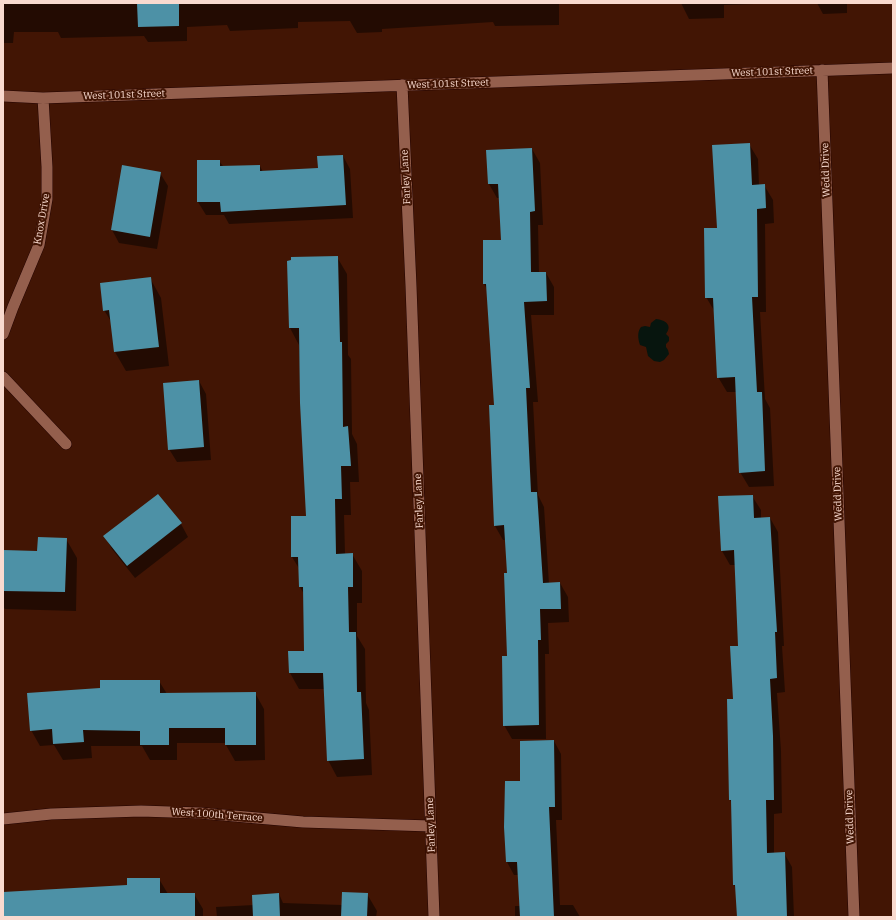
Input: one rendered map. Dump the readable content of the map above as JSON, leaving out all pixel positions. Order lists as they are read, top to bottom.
{
  "streets": {
    "street": [
      "West 101st Street",
      "Wedd Drive",
      "Farley Lane",
      "Knox Drive",
      "West 100th Terrace"
    ]
  },
  "crossings": [
    ["West 101st Street", "Wedd Drive"],
    ["West 101st Street", "Farley Lane"],
    ["West 101st Street", "Knox Drive"],
    ["Farley Lane", "West 100th Terrace"]
  ]
}
